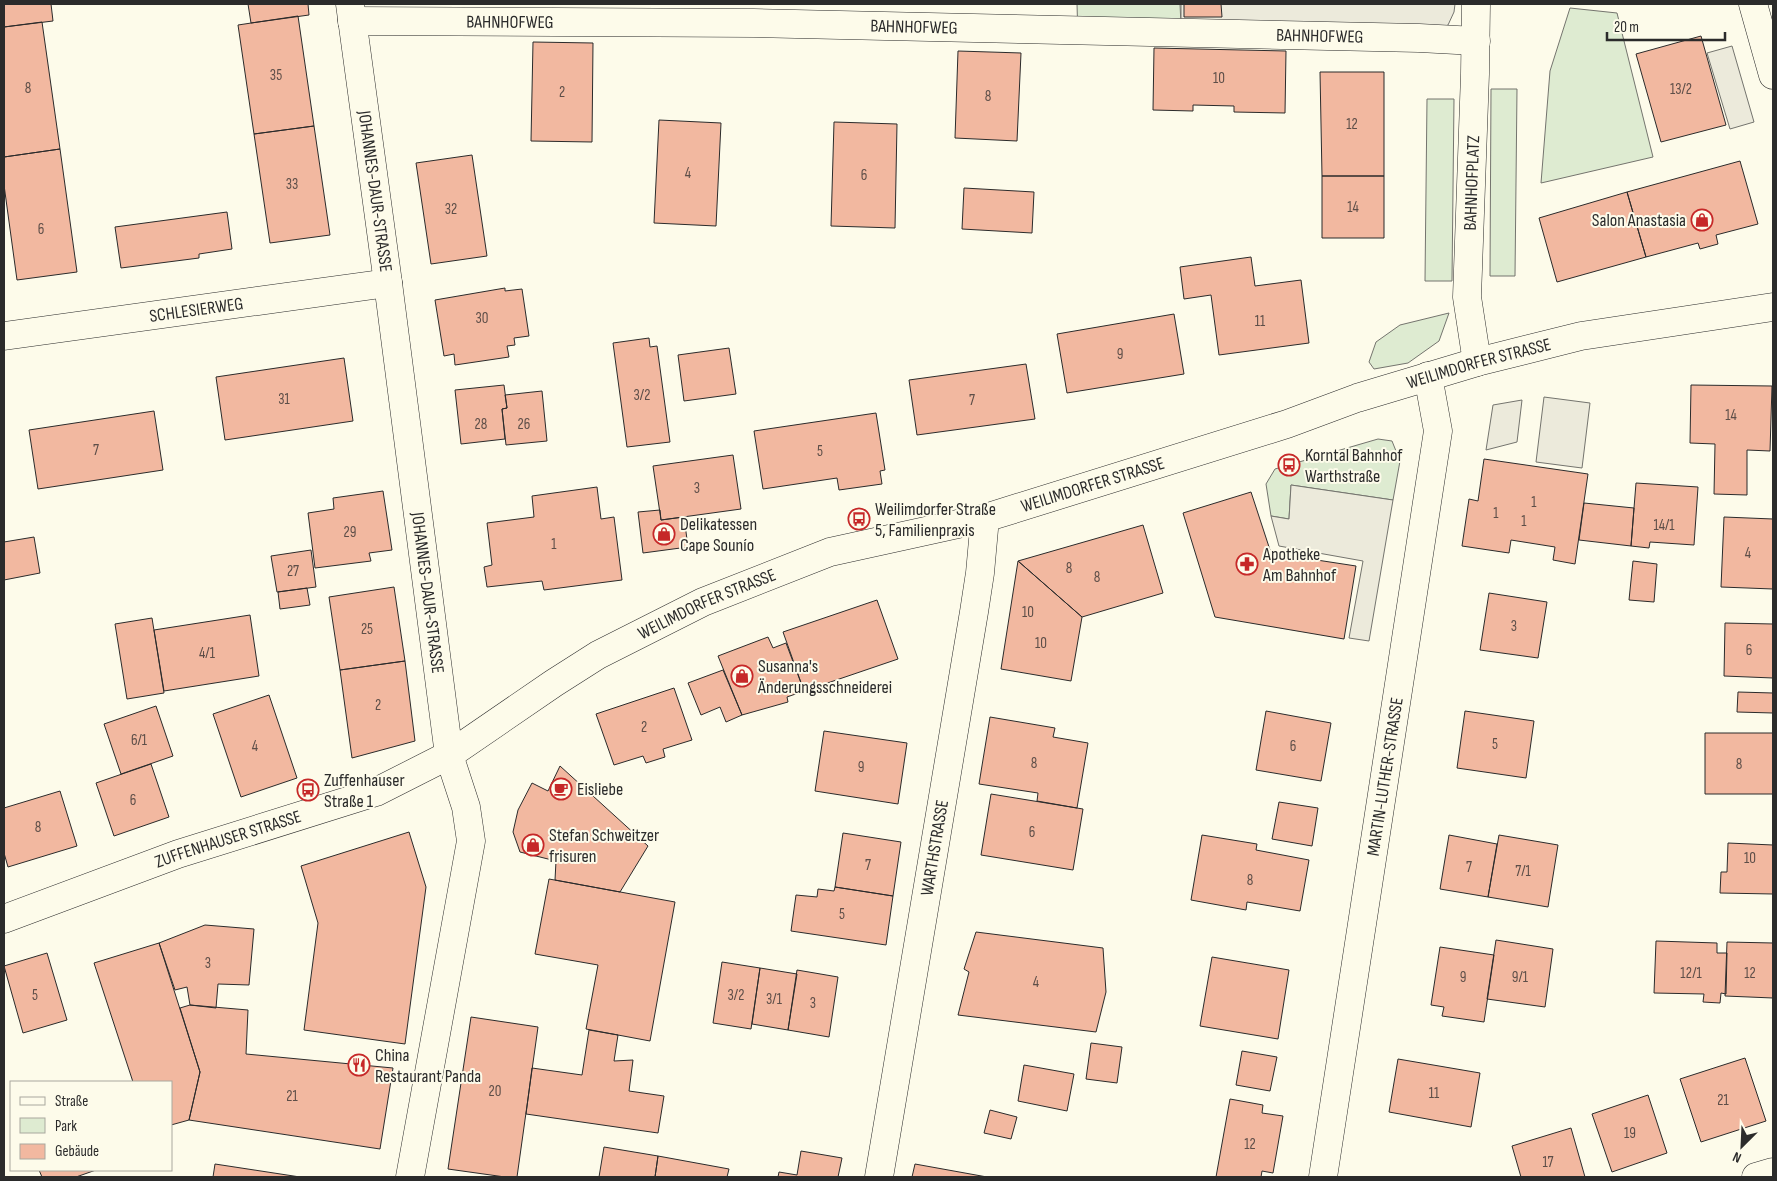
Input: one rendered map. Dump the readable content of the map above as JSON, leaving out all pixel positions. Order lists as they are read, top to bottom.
{
  "streets": {
    "street": [
      "BAHNHOFWEG",
      "BAHNHOFPLATZ",
      "JOHANNES-DAUR-STRASSE",
      "SCHLESIERWEG",
      "WEILIMDORFER STRASSE",
      "MARTIN-LUTHER-STRASSE",
      "ZUFFENHAUSER STRASSE",
      "WARTHSTRASSE"
    ]
  },
  "crossings": [
    ["BAHNHOFWEG", "BAHNHOFPLATZ"],
    ["BAHNHOFWEG", "JOHANNES-DAUR-STRASSE"],
    ["BAHNHOFPLATZ", "WEILIMDORFER STRASSE"],
    ["JOHANNES-DAUR-STRASSE", "SCHLESIERWEG"],
    ["JOHANNES-DAUR-STRASSE", "WEILIMDORFER STRASSE"],
    ["JOHANNES-DAUR-STRASSE", "ZUFFENHAUSER STRASSE"],
    ["WEILIMDORFER STRASSE", "MARTIN-LUTHER-STRASSE"],
    ["WEILIMDORFER STRASSE", "ZUFFENHAUSER STRASSE"],
    ["WEILIMDORFER STRASSE", "WARTHSTRASSE"]
  ],
  "places": {
    "shop": [
      "Salon Anastasia",
      "Delikatessen Cape Sounío",
      "Susanna's Änderungsschneiderei",
      "Stefan Schweitzer frisuren"
    ],
    "bus stop": ["Korntal Bahnhof Warthstraße", "Weilimdorfer Straße 5, Familienpraxis", "Zuffenhauser Straße 1"],
    "pharmacy": ["Apotheke Am Bahnhof"],
    "cafe": ["Eisliebe"],
    "restaurant": ["China Restaurant Panda"]
  },
  "house_numbers": [
    "35",
    "10",
    "8",
    "13/2",
    "2",
    "8",
    "12",
    "4",
    "6",
    "33",
    "14",
    "32",
    "6",
    "30",
    "11",
    "9",
    "3/2",
    "31",
    "7",
    "14",
    "28",
    "26",
    "7",
    "5",
    "3",
    "1",
    "1",
    "1",
    "14/1",
    "29",
    "1",
    "4",
    "8",
    "27",
    "8",
    "10",
    "3",
    "25",
    "10",
    "6",
    "4/1",
    "2",
    "2",
    "6/1",
    "5",
    "4",
    "6",
    "8",
    "8",
    "9",
    "6",
    "8",
    "6",
    "10",
    "7",
    "7",
    "7/1",
    "8",
    "5",
    "3",
    "12/1",
    "12",
    "9",
    "9/1",
    "4",
    "5",
    "3/2",
    "3/1",
    "3",
    "20",
    "11",
    "21",
    "21",
    "19",
    "12",
    "17"
  ],
  "legend": ["Straße", "Park", "Gebäude"],
  "scale_bar": "20 m",
  "north": "bottom left"
}
